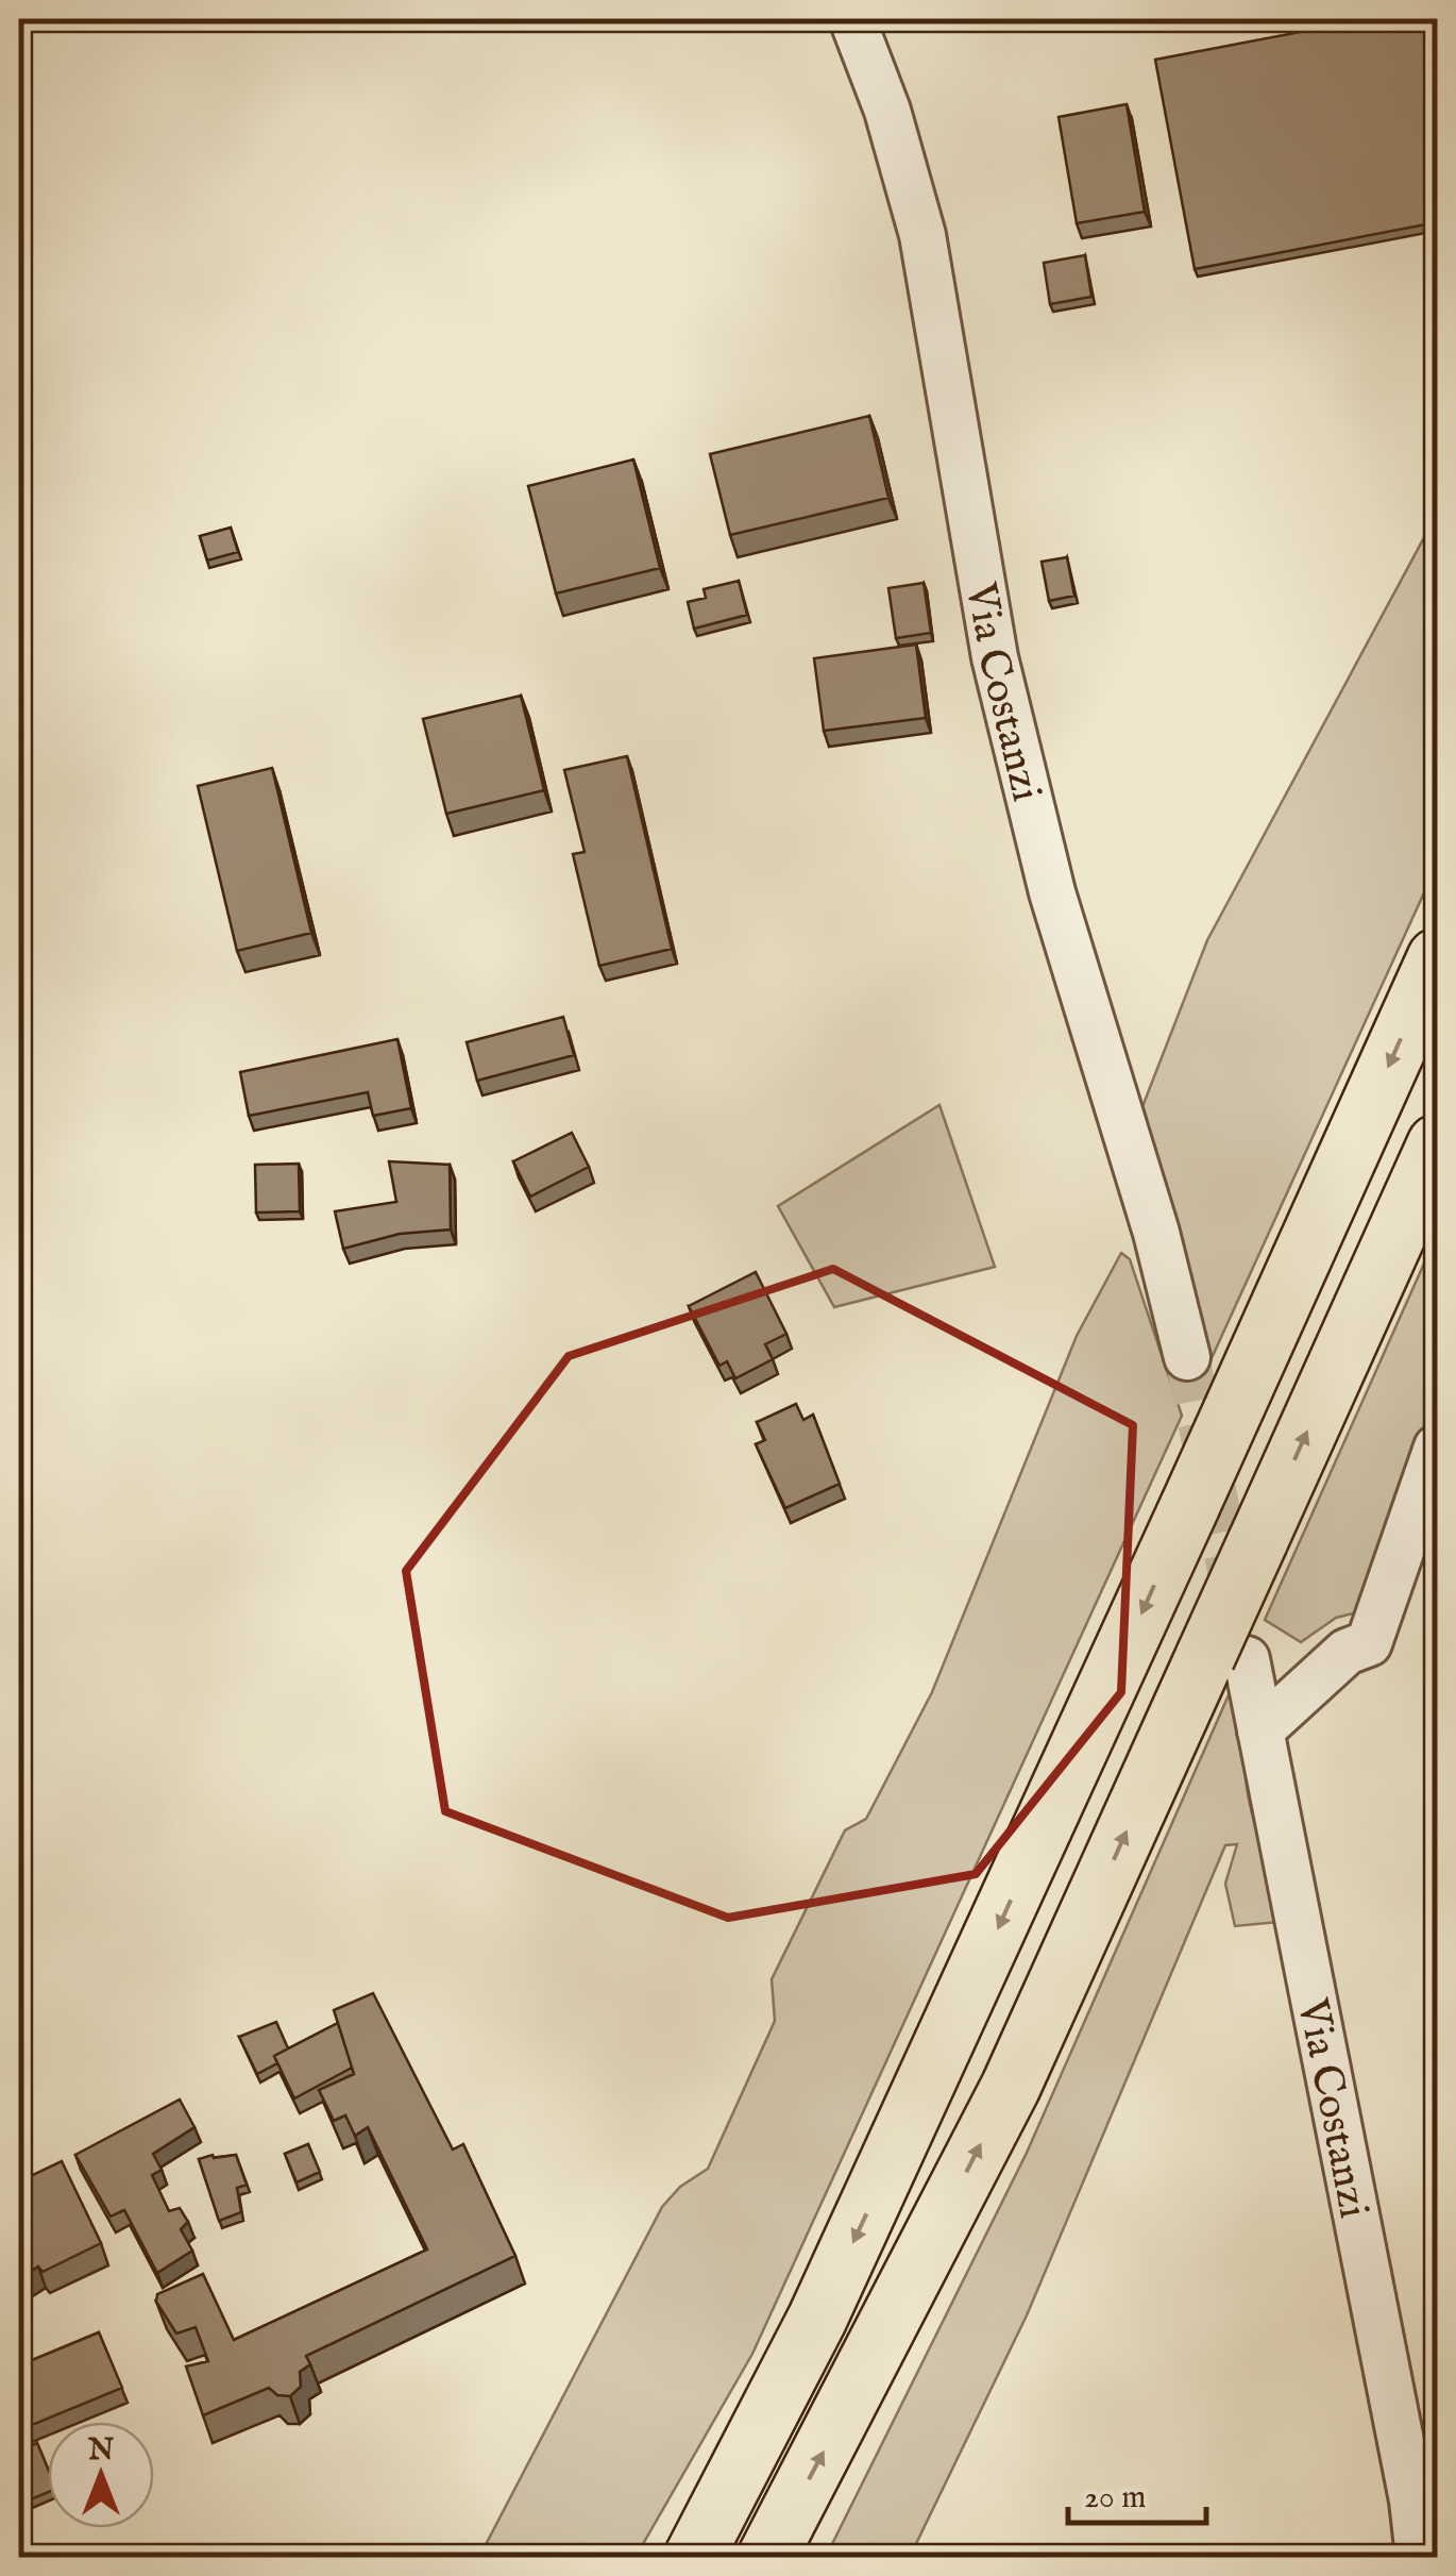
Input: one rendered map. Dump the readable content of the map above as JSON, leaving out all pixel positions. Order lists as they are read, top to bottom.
{
  "streets": {
    "street": ["Via Costanzi"]
  },
  "scale_bar": "20 m",
  "north": "top"
}
